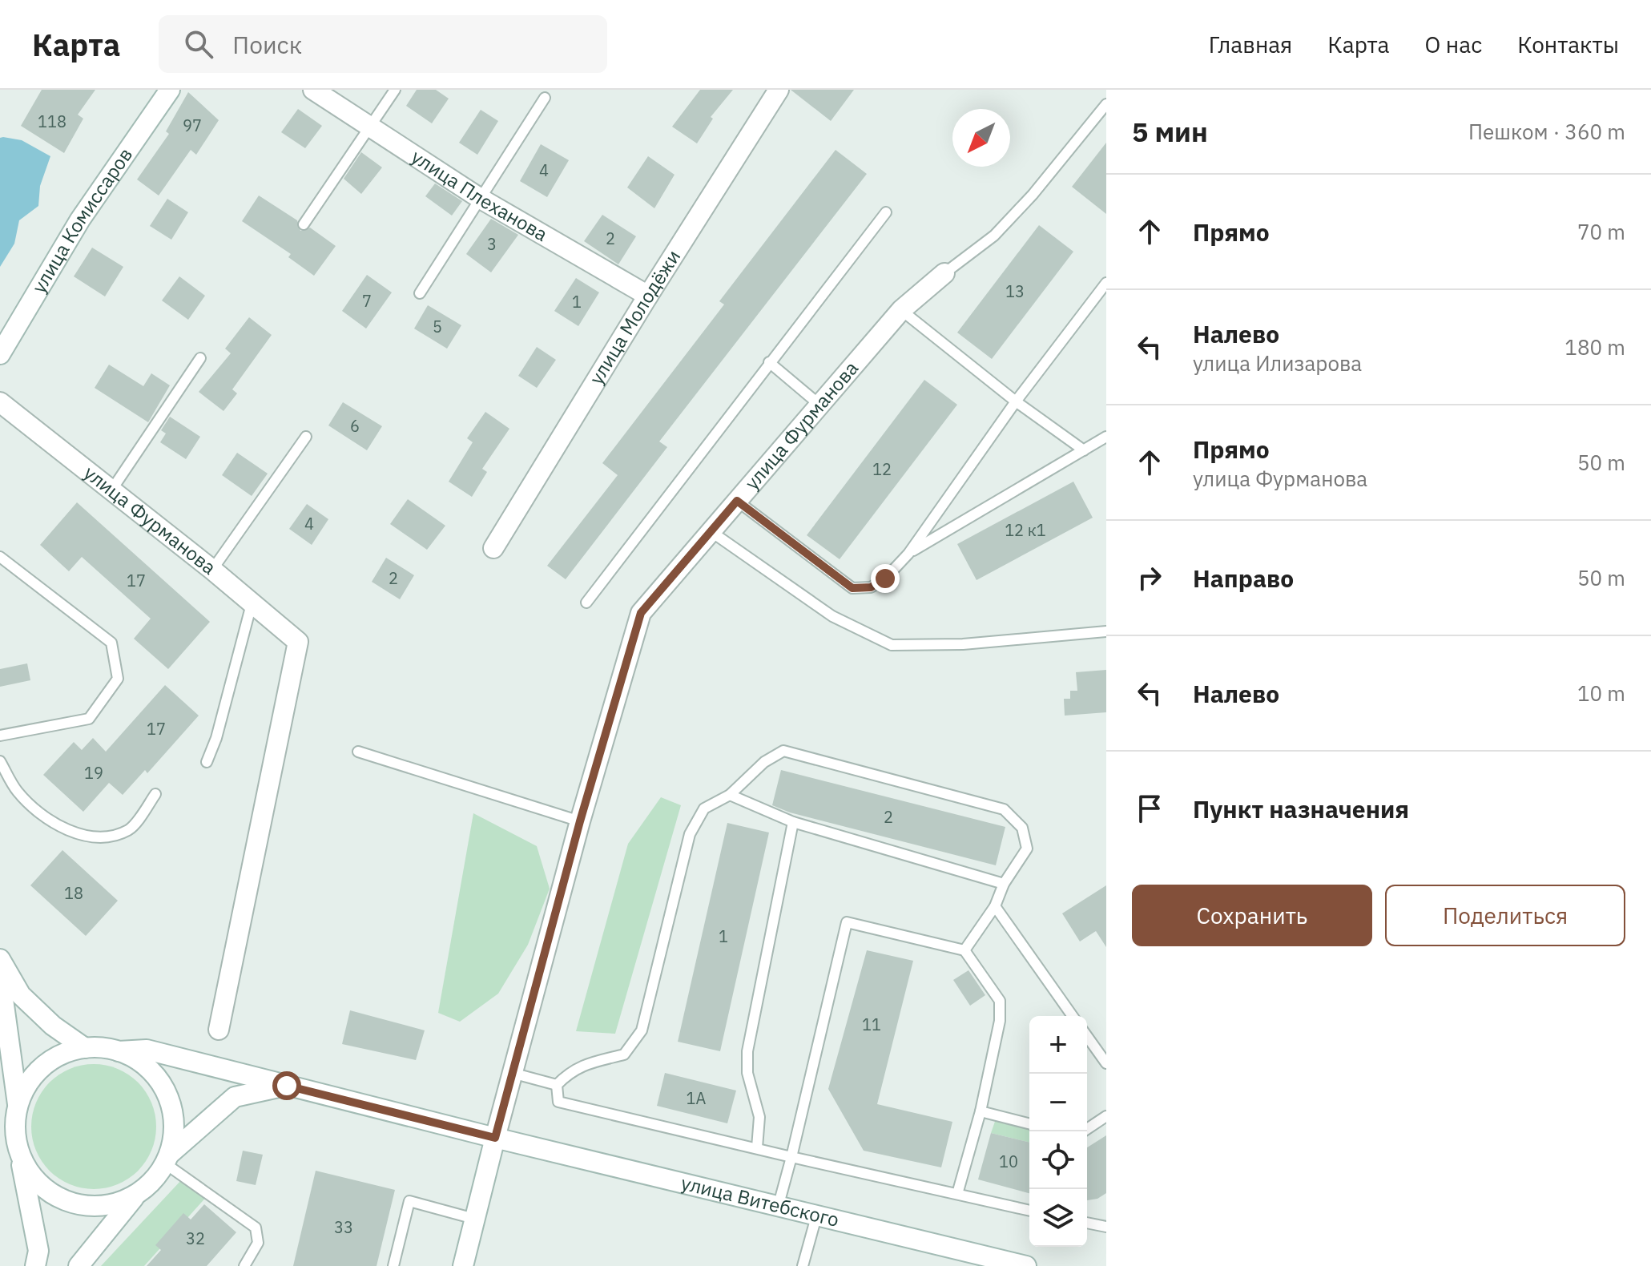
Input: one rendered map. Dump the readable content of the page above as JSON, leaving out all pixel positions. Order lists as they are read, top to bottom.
{
  "streets": {
    "street": [
      "улица Плеханова",
      "улица Комиссаров",
      "улица Молодёжи",
      "улица Фурманова",
      "улица Витебского"
    ]
  },
  "crossings": [
    ["улица Плеханова", "улица Молодёжи"]
  ],
  "house_numbers": [
    "118",
    "97",
    "4",
    "2",
    "3",
    "13",
    "7",
    "1",
    "5",
    "6",
    "12",
    "4",
    "12 к1",
    "2",
    "17",
    "17",
    "19",
    "2",
    "18",
    "1",
    "11",
    "1А",
    "10",
    "33",
    "32"
  ],
  "north": "bottom left",
  "page": {
    "header": "Карта",
    "search": "Поиск",
    "nav": [
      "Главная",
      "Карта",
      "О нас",
      "Контакты"
    ],
    "heading": ["5 мин", "Пешком · 360 m"],
    "list": [
      ["Прямо", "70 m"],
      ["Налево", "улица Илизарова", "180 m"],
      ["Прямо", "улица Фурманова", "50 m"],
      ["Направо", "50 m"],
      ["Налево", "10 m"],
      "Пункт назначения"
    ],
    "buttons": ["Сохранить", "Поделиться"],
    "map_buttons": ["+", "−"]
  }
}
